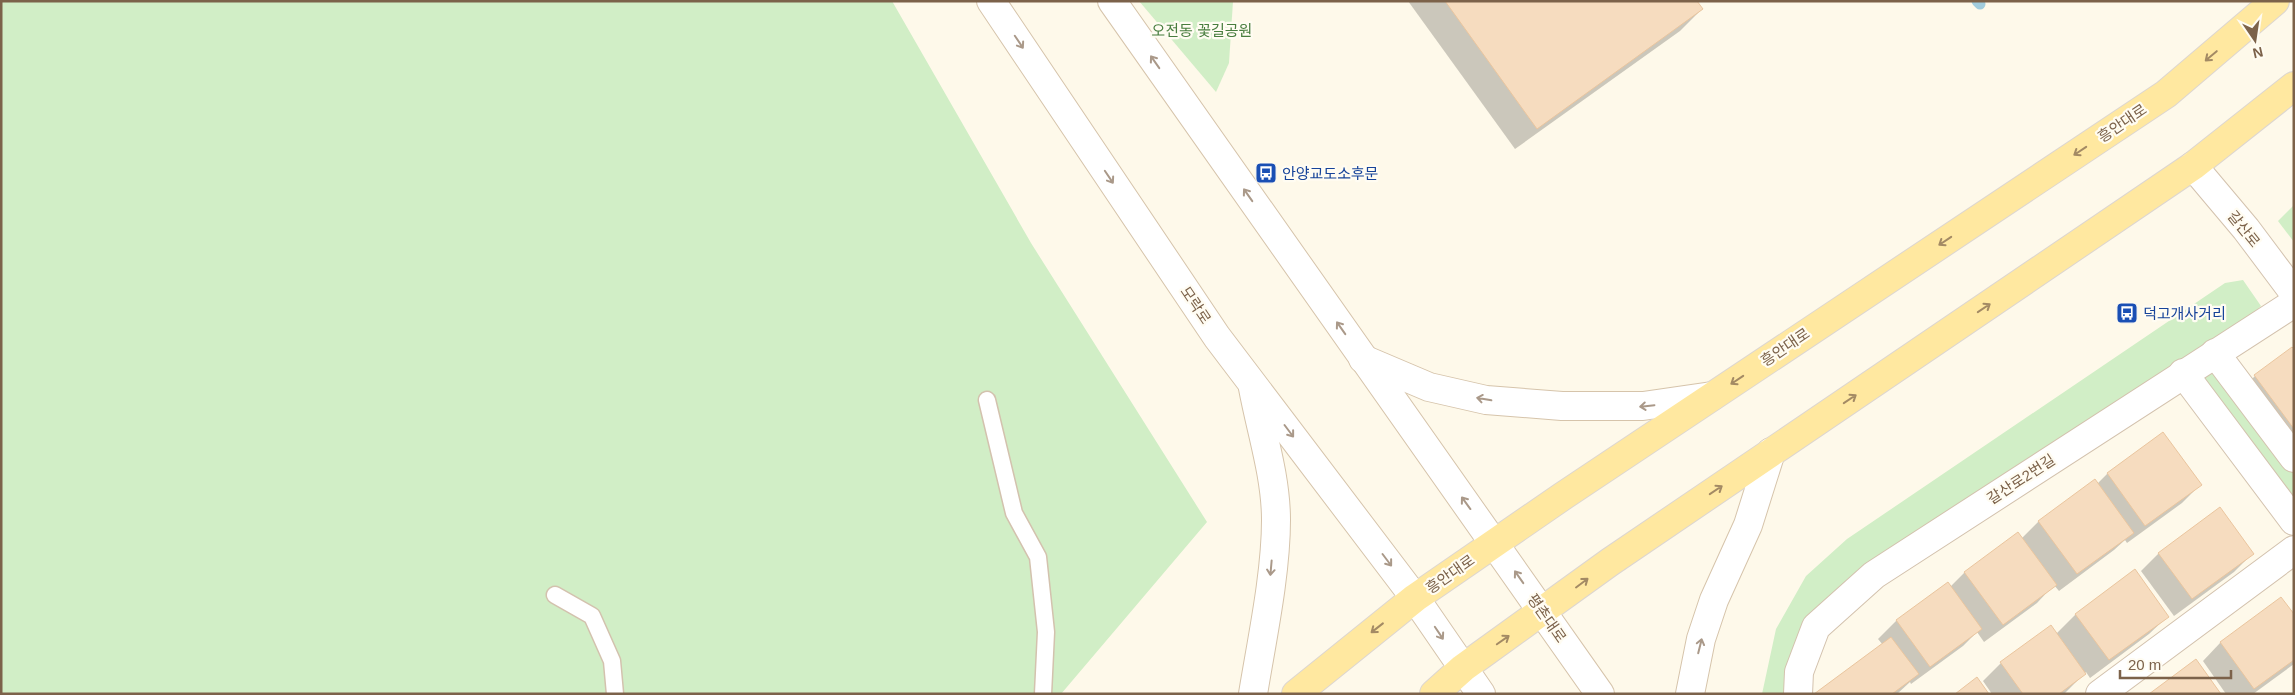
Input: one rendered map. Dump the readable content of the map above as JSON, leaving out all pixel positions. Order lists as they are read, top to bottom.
{
  "streets": {
    "main road": ["흥안대로"],
    "street": [
      "갈산로",
      "모락로",
      "갈산로2번길",
      "평촌대로"
    ]
  },
  "crossings": [
    ["흥안대로", "모락로"],
    ["흥안대로", "평촌대로"]
  ],
  "parks": ["오전동 꽃길공원"],
  "places": {
    "bus stop": ["안양교도소후문", "덕고개사거리"]
  },
  "scale_bar": "20 m",
  "north": "bottom"
}
